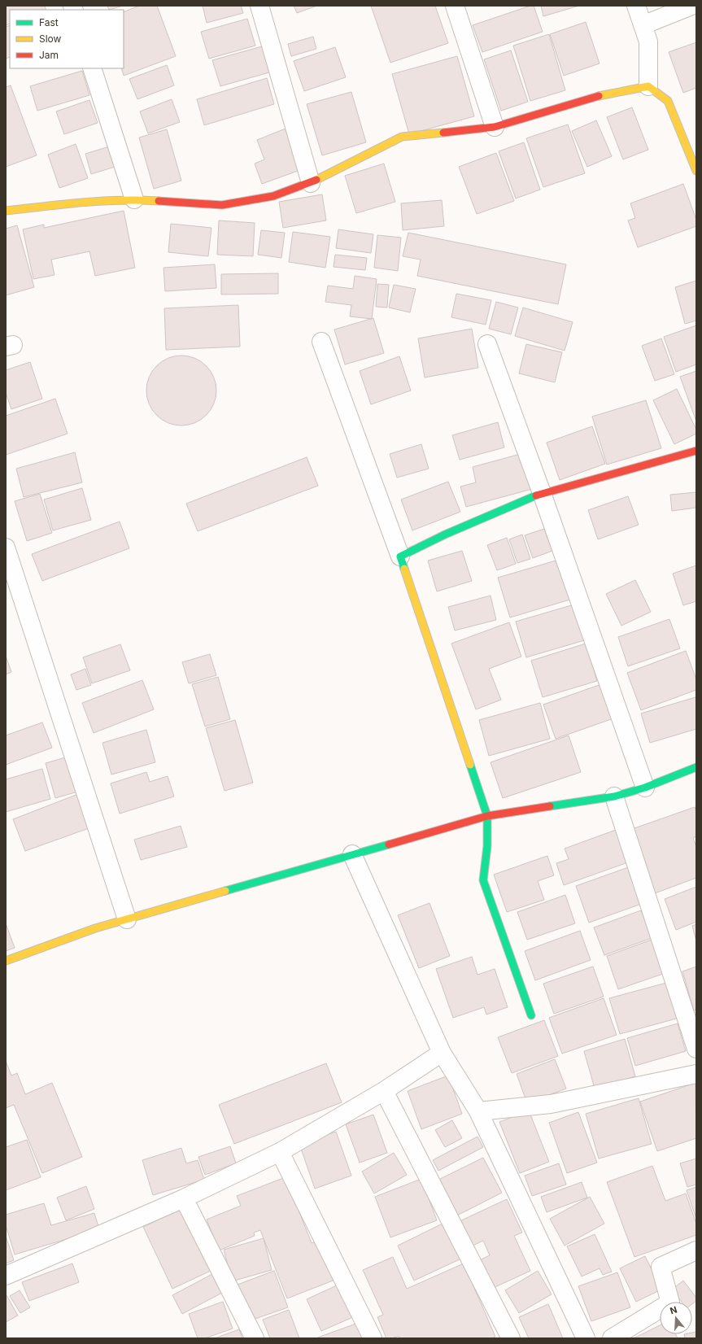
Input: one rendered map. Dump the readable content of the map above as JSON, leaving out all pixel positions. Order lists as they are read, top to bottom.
{
  "legend": ["Fast", "Slow", "Jam"],
  "north": "top"
}
